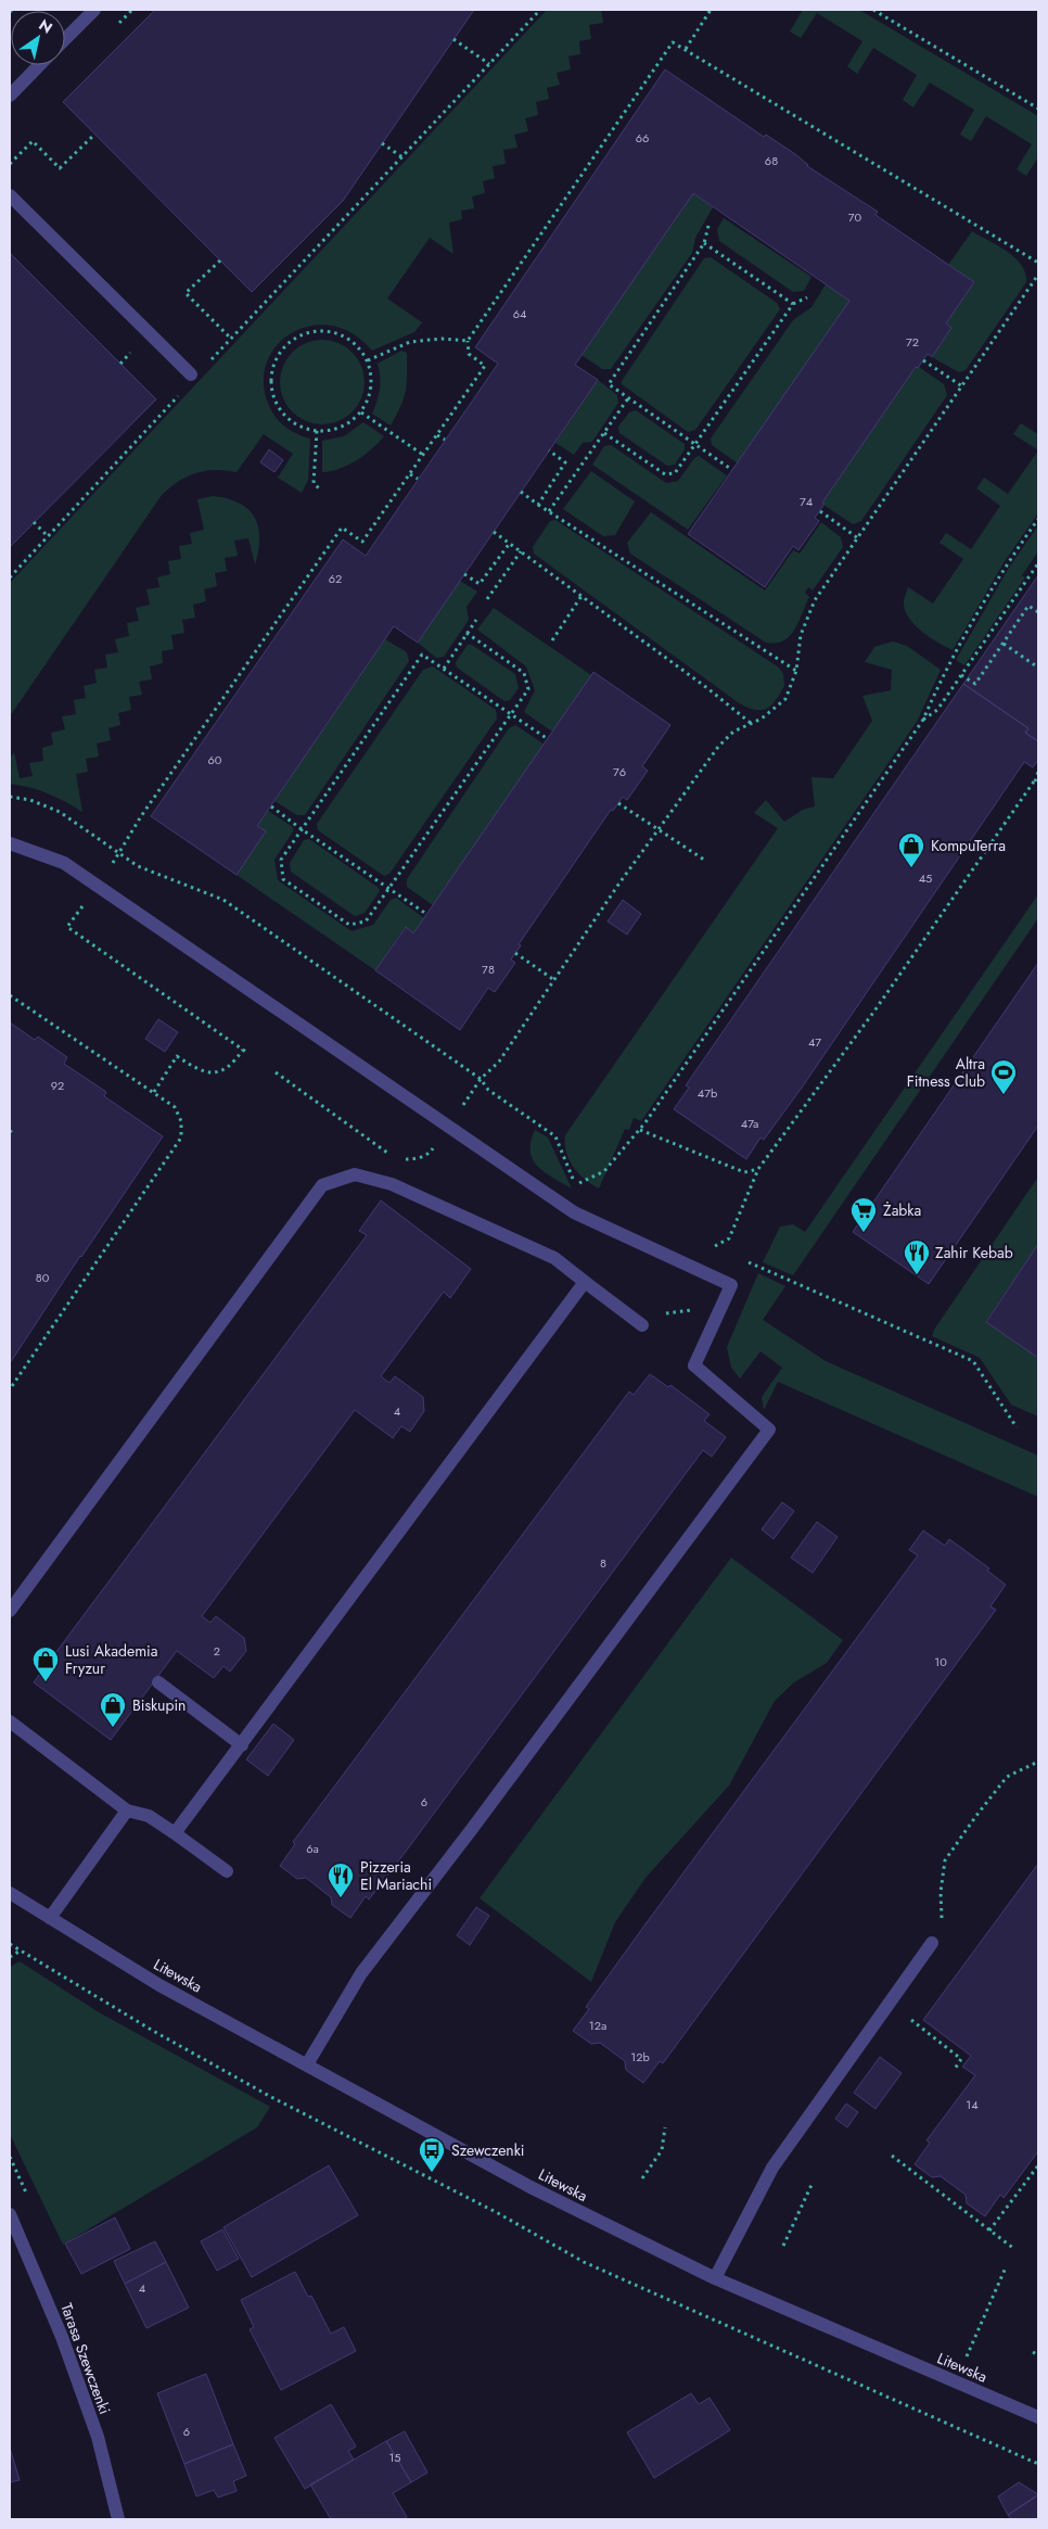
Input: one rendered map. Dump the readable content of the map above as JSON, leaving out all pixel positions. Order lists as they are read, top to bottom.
{
  "streets": {
    "street": ["Litewska", "Tarasa Szewczenki"]
  },
  "places": {
    "shop": ["KompuTerra", "Lusi Akademia Fryzur", "Biskupin"],
    "sports": ["Altra Fitness Club"],
    "supermarket": ["Żabka"],
    "restaurant": ["Zahir Kebab", "Pizzeria El Mariachi"],
    "bus stop": ["Szewczenki"]
  },
  "house_numbers": [
    "66",
    "68",
    "70",
    "64",
    "72",
    "74",
    "62",
    "60",
    "76",
    "45",
    "78",
    "47",
    "92",
    "47b",
    "47a",
    "80",
    "4",
    "8",
    "2",
    "10",
    "6",
    "6a",
    "12a",
    "12b",
    "14",
    "4",
    "6",
    "15"
  ],
  "north": "top right"
}
